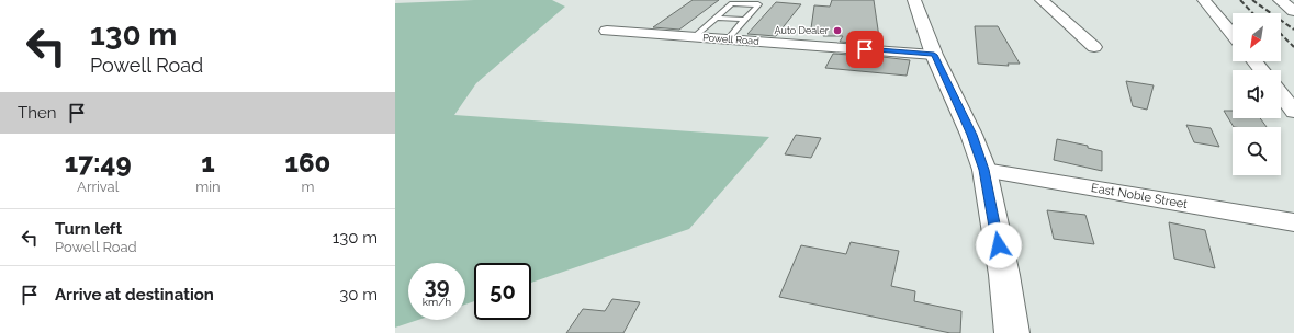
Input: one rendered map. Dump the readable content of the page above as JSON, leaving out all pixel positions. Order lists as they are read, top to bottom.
{
  "streets": {
    "street": ["Powell Road", "East Noble Street"]
  },
  "places": ["Auto Dealer"],
  "north": "bottom left",
  "page": {
    "turn": ["130 m", "Powell Road"],
    "then": "Then",
    "eta": [
      "17:49",
      "Arrival",
      "1",
      "min",
      "160",
      "m"
    ],
    "list": [
      {
        "name": "Turn left",
        "note": "Powell Road",
        "value": "130 m"
      },
      {
        "name": "Arrive at destination",
        "value": "30 m"
      }
    ],
    "speed": "39 km/h",
    "limit": "50"
  }
}
